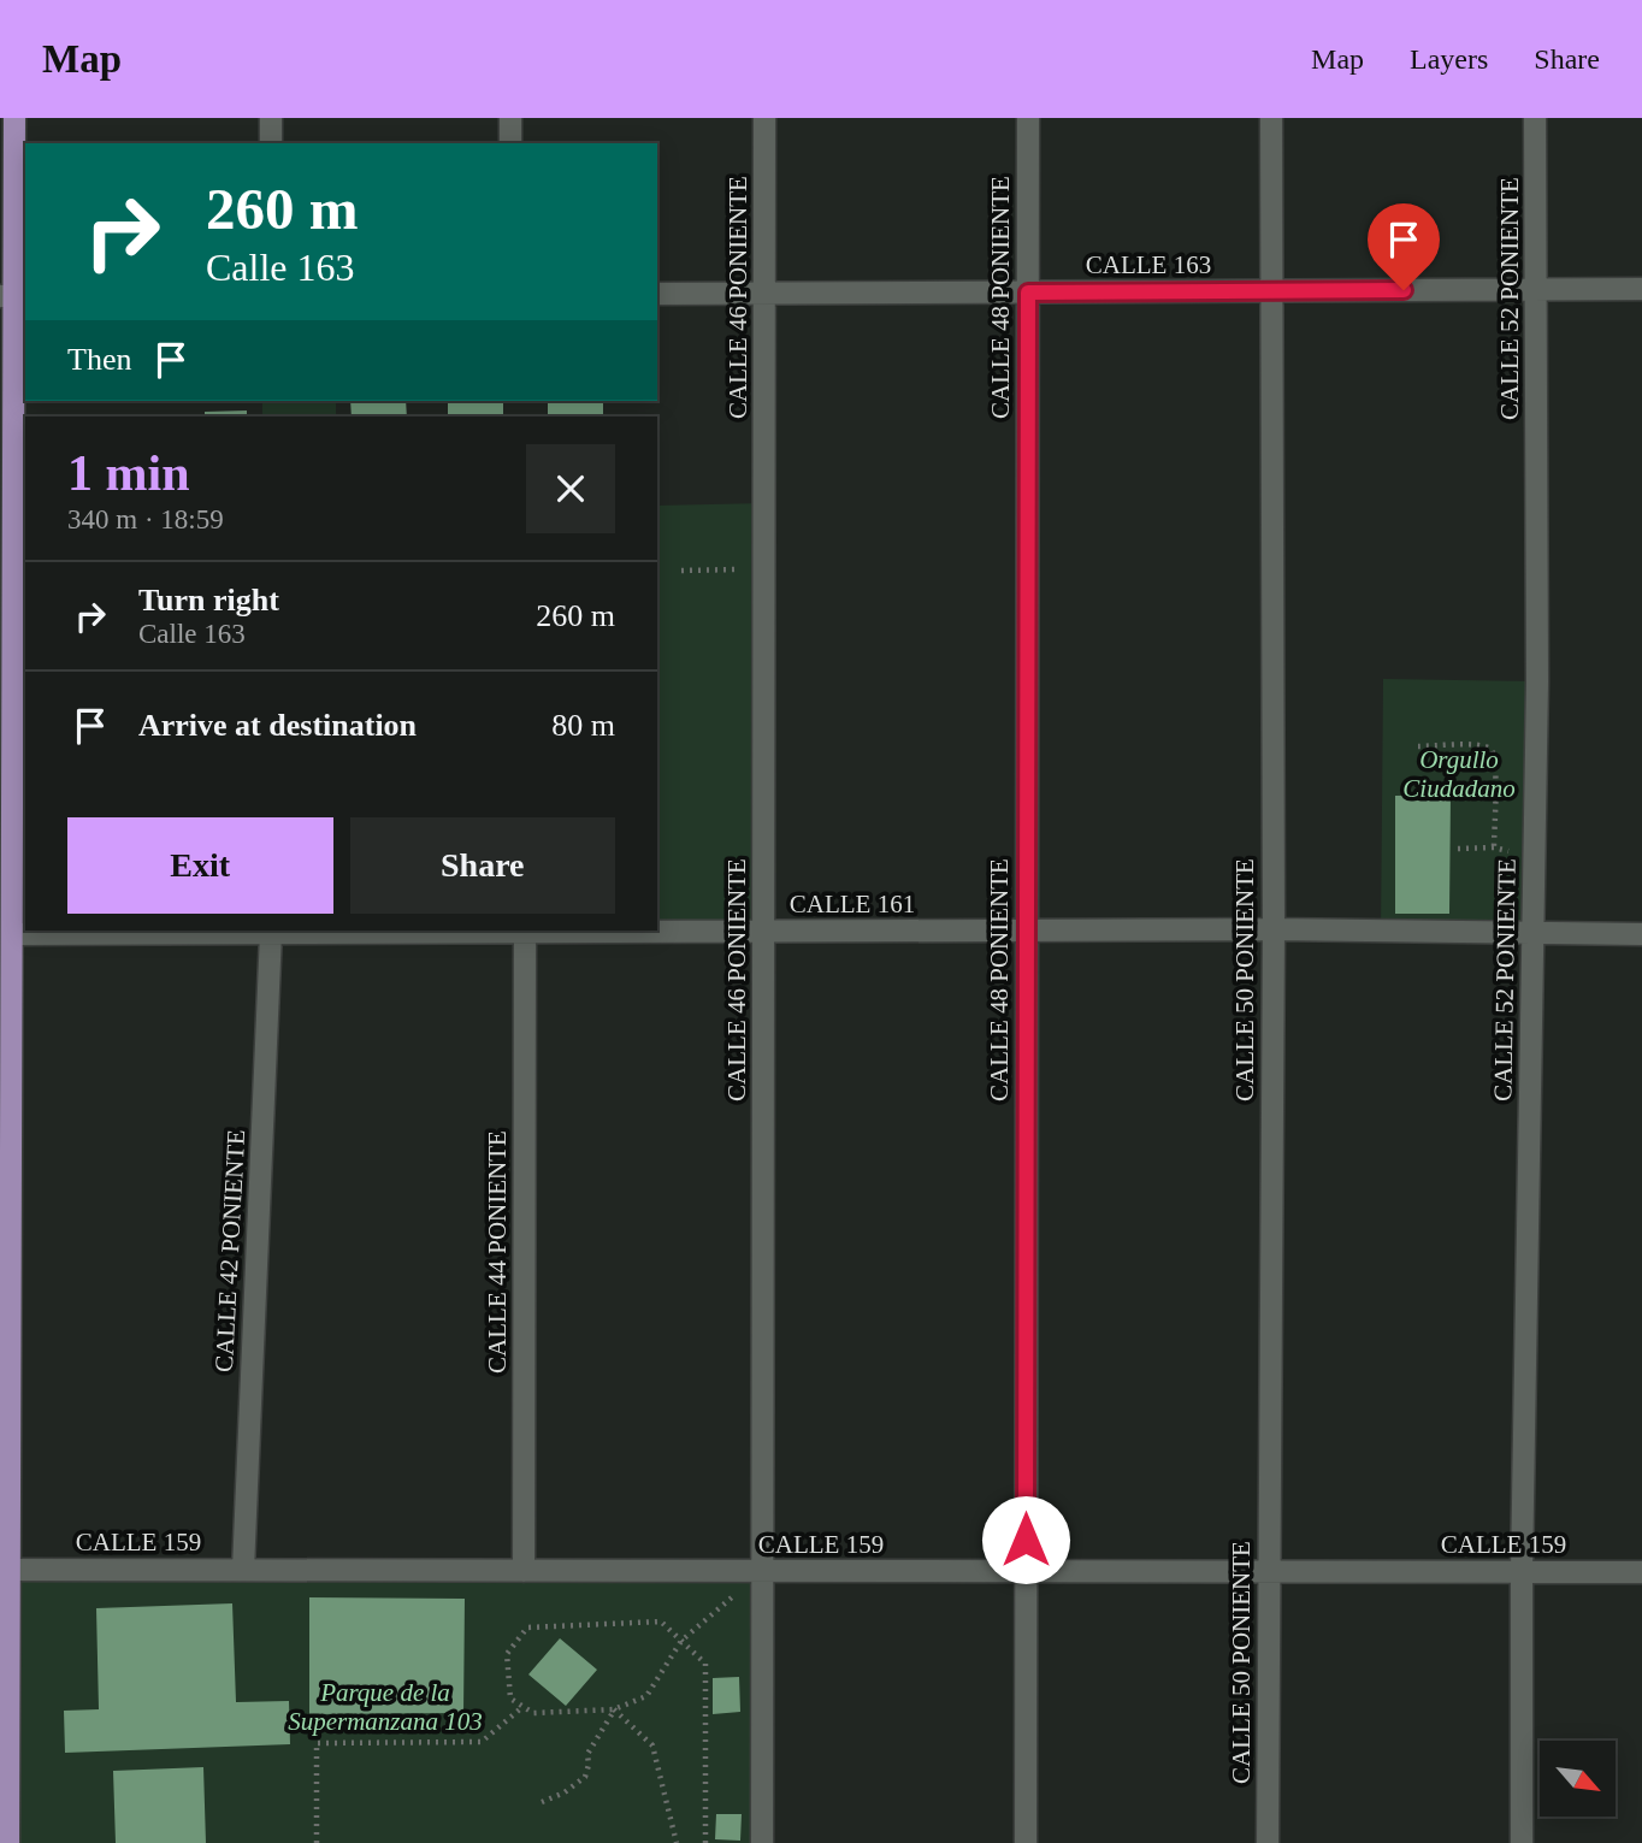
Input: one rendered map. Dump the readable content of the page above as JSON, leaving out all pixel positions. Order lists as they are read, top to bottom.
{
  "streets": {
    "street": [
      "CALLE 163",
      "CALLE 46 PONIENTE",
      "CALLE 48 PONIENTE",
      "CALLE 52 PONIENTE",
      "CALLE 161",
      "CALLE 50 PONIENTE",
      "CALLE 42 PONIENTE",
      "CALLE 44 PONIENTE",
      "CALLE 159"
    ]
  },
  "crossings": [
    ["CALLE 163", "CALLE 46 PONIENTE"],
    ["CALLE 163", "CALLE 48 PONIENTE"],
    ["CALLE 163", "CALLE 52 PONIENTE"],
    ["CALLE 163", "CALLE 50 PONIENTE"],
    ["CALLE 46 PONIENTE", "CALLE 161"],
    ["CALLE 46 PONIENTE", "CALLE 159"],
    ["CALLE 48 PONIENTE", "CALLE 161"],
    ["CALLE 48 PONIENTE", "CALLE 159"],
    ["CALLE 52 PONIENTE", "CALLE 161"],
    ["CALLE 52 PONIENTE", "CALLE 159"],
    ["CALLE 161", "CALLE 50 PONIENTE"],
    ["CALLE 161", "CALLE 42 PONIENTE"],
    ["CALLE 161", "CALLE 44 PONIENTE"],
    ["CALLE 50 PONIENTE", "CALLE 159"],
    ["CALLE 42 PONIENTE", "CALLE 159"],
    ["CALLE 44 PONIENTE", "CALLE 159"]
  ],
  "parks": ["Orgullo Ciudadano", "Parque de la Supermanzana 103"],
  "north": "bottom right",
  "page": {
    "header": "Map",
    "nav": ["Map", "Layers", "Share"],
    "turn": ["260 m", "Calle 163"],
    "then": "Then",
    "heading": ["1 min", "340 m · 18:59"],
    "list": [
      {
        "name": "Turn right",
        "note": "Calle 163",
        "value": "260 m"
      },
      {
        "name": "Arrive at destination",
        "value": "80 m"
      }
    ],
    "buttons": ["Exit", "Share"]
  }
}
